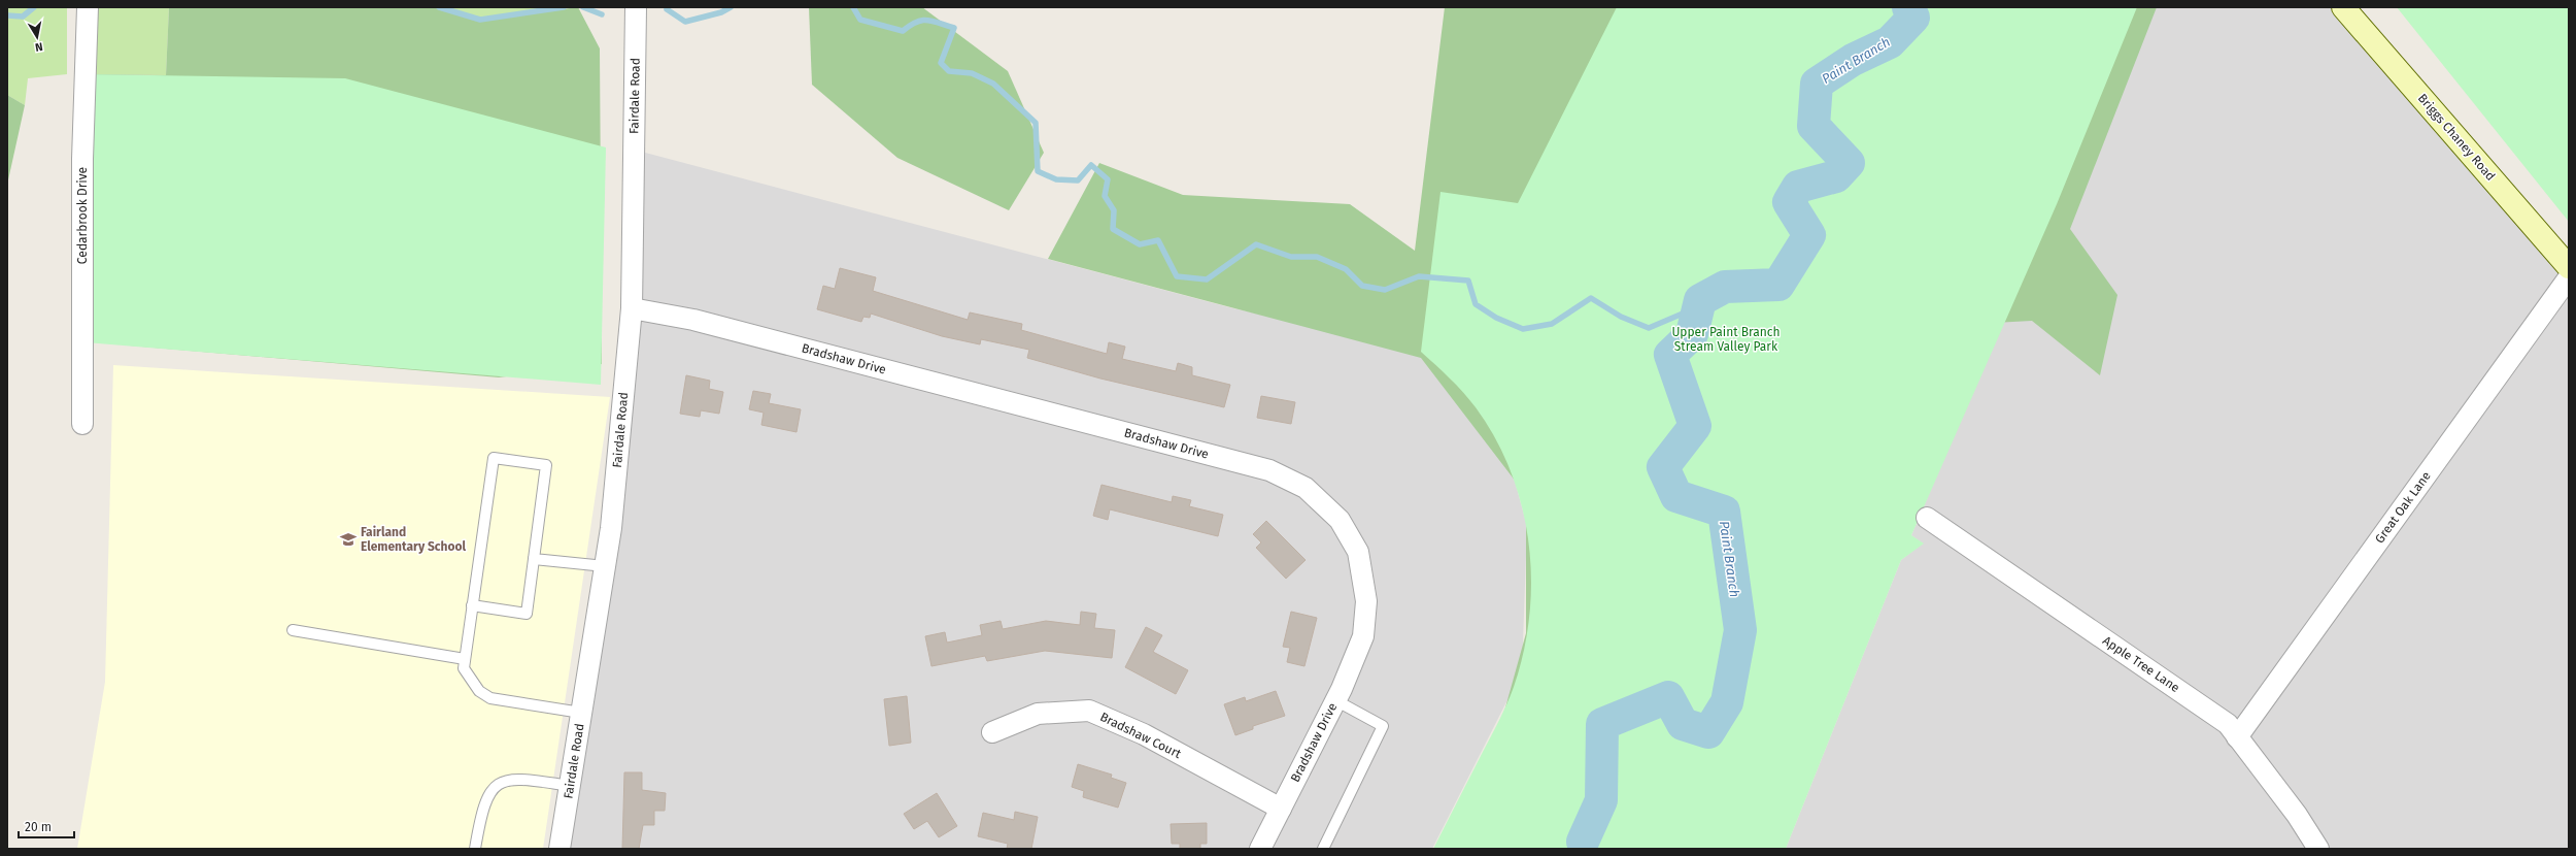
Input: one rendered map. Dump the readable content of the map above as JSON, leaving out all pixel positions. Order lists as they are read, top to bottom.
{
  "streets": {
    "main road": ["Briggs Chaney Road"],
    "street": [
      "Fairdale Road",
      "Cedarbrook Drive",
      "Bradshaw Drive",
      "Great Oak Lane",
      "Apple Tree Lane",
      "Bradshaw Court"
    ]
  },
  "crossings": [
    ["Fairdale Road", "Bradshaw Drive"],
    ["Bradshaw Drive", "Bradshaw Court"],
    ["Great Oak Lane", "Apple Tree Lane"]
  ],
  "water": ["Paint Branch"],
  "parks": ["Upper Paint Branch Stream Valley Park"],
  "places": {
    "school or university": ["Fairland Elementary School"]
  },
  "scale_bar": "20 m",
  "north": "bottom"
}
